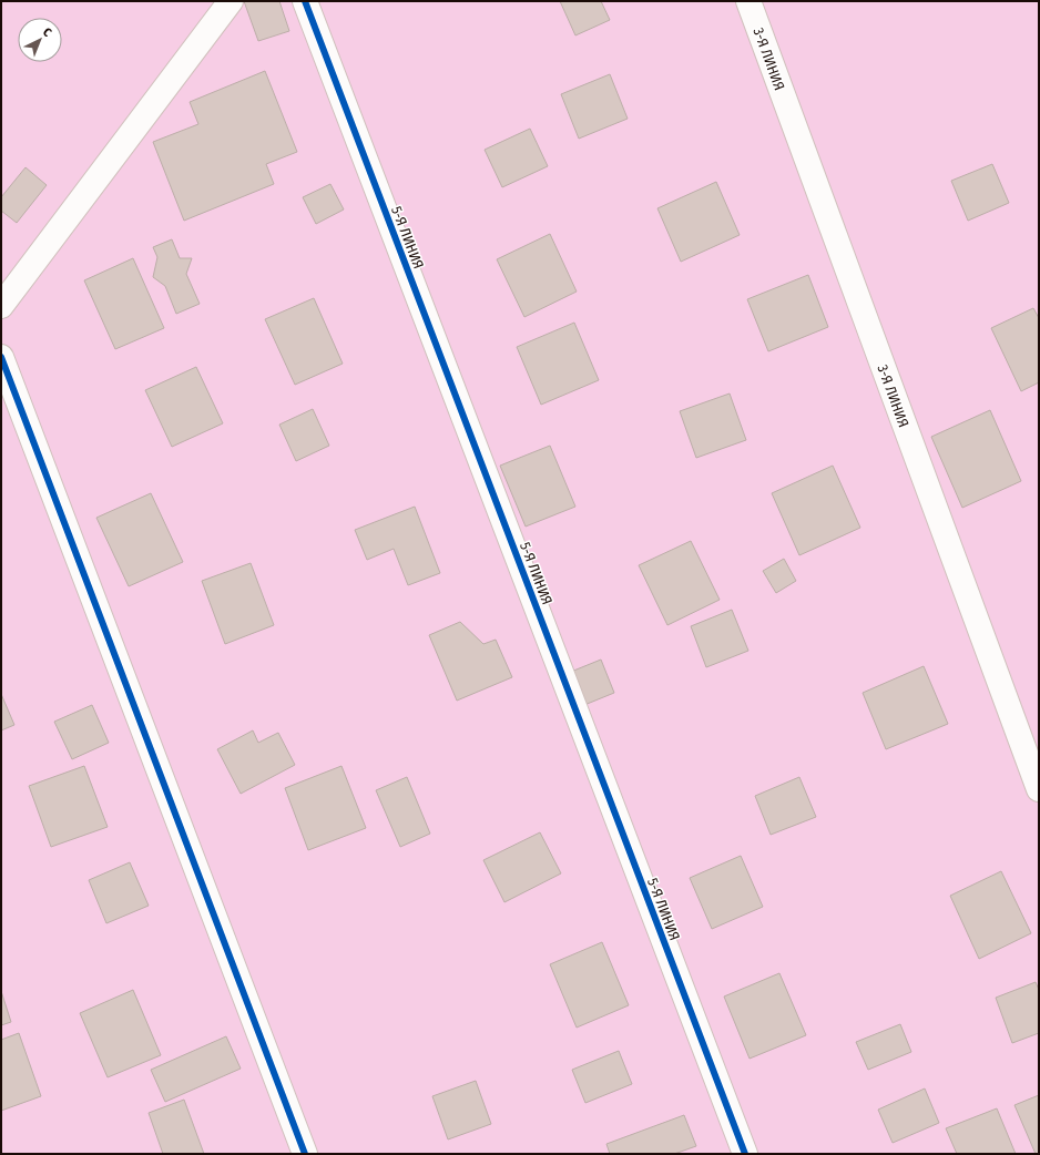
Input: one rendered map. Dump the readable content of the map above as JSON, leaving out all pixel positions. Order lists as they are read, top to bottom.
{
  "streets": {
    "street": ["3-Я ЛИНИЯ", "5-Я ЛИНИЯ"]
  },
  "north": "top right"
}
